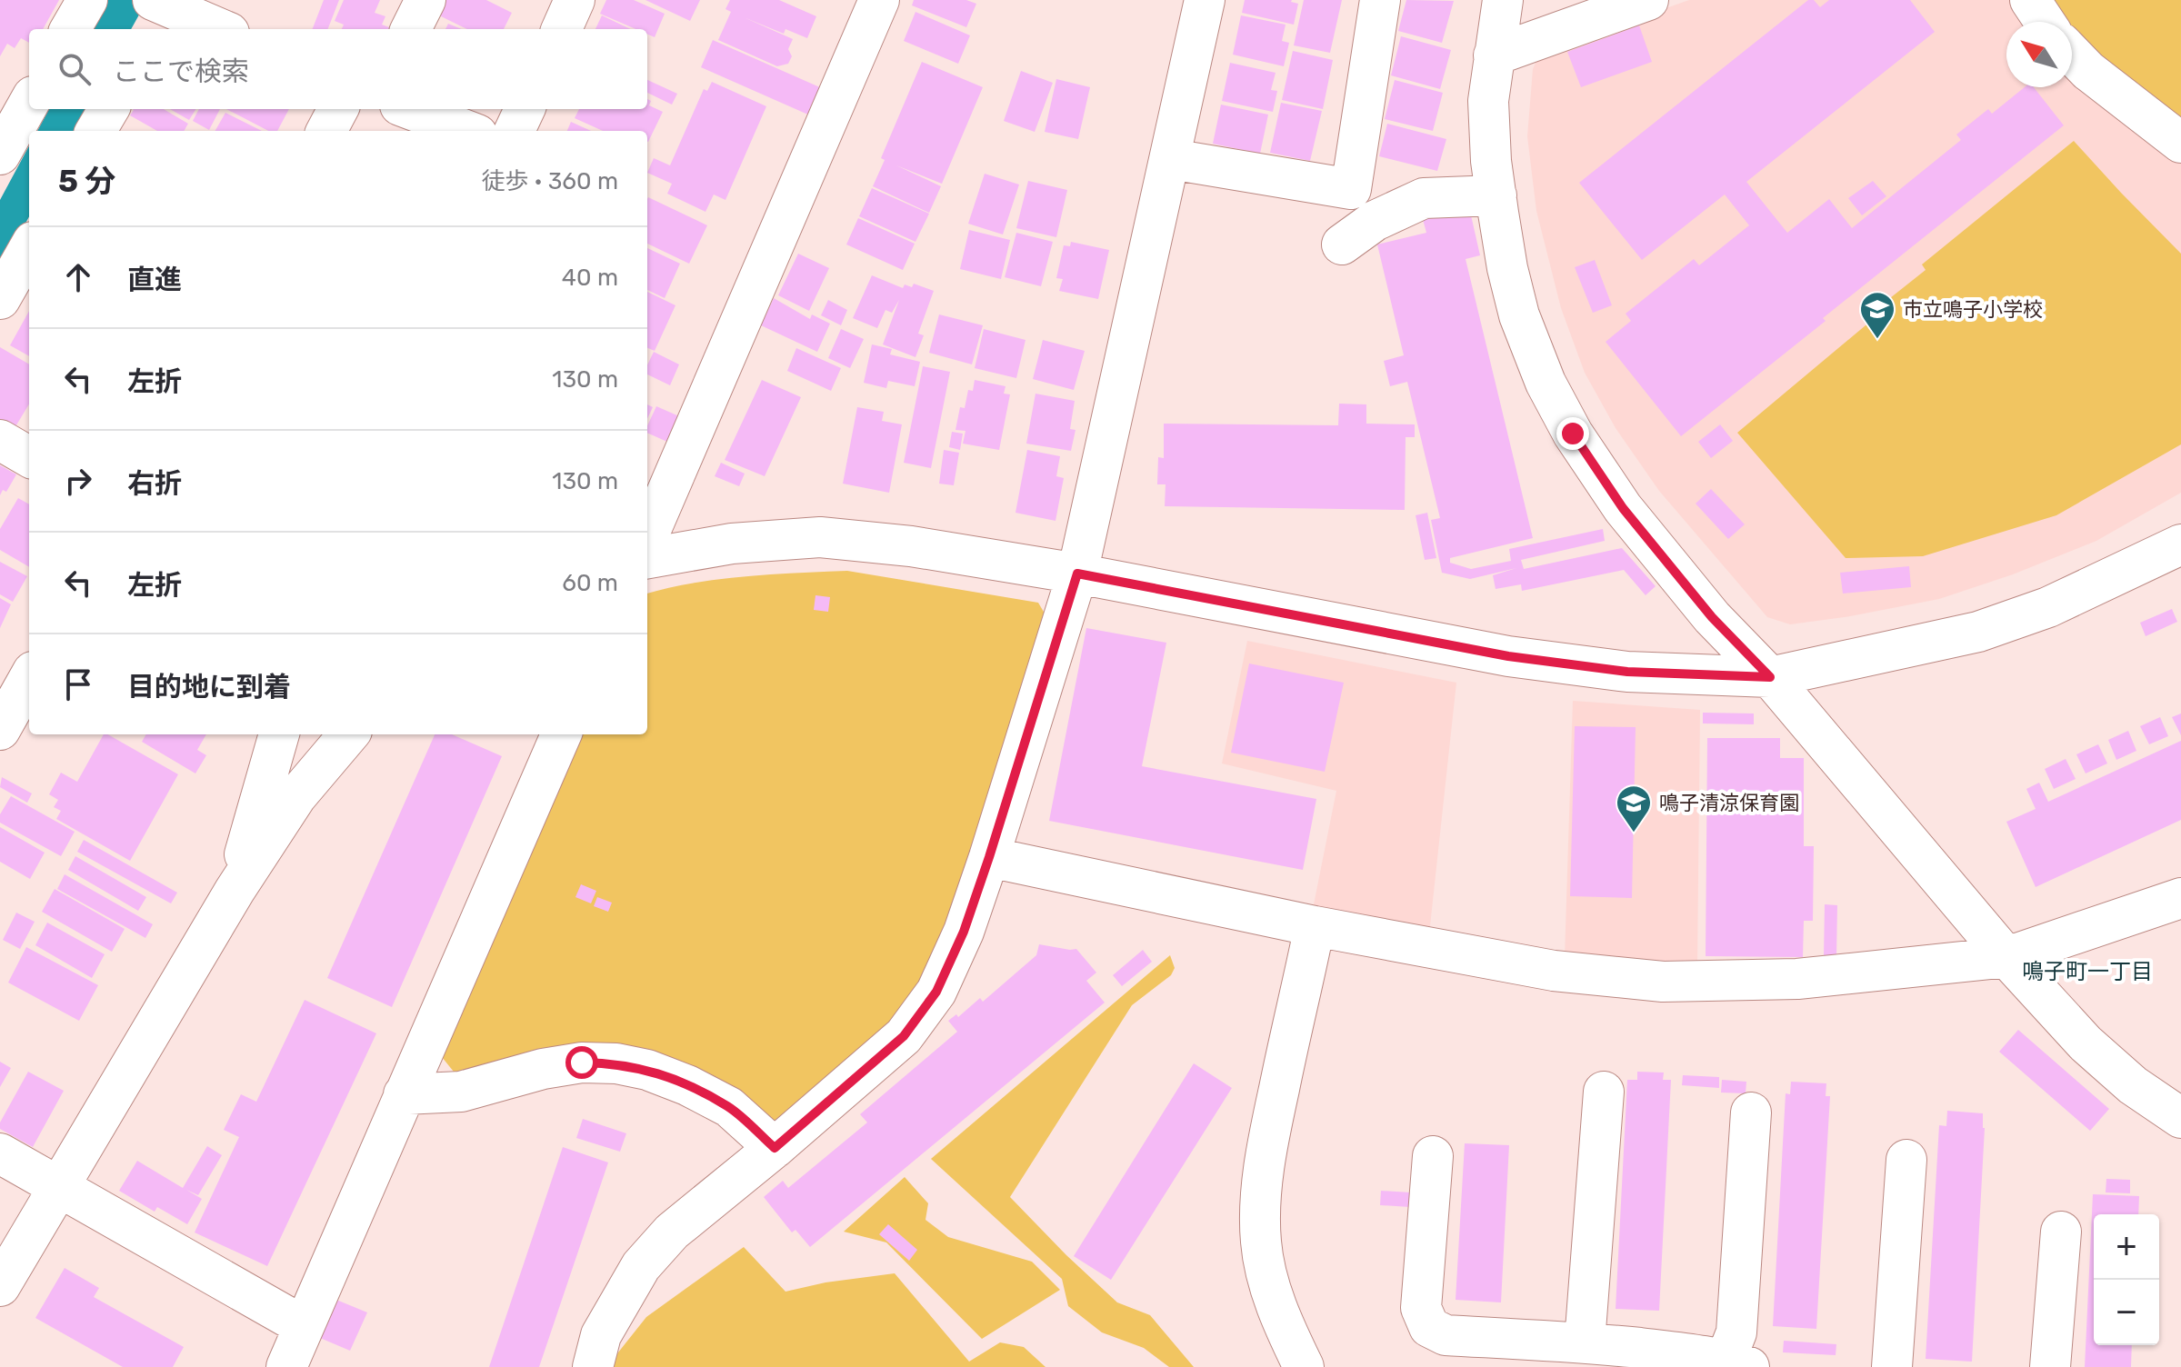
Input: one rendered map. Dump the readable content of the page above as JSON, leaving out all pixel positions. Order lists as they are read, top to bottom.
{
  "districts": ["鳴子町一丁目"],
  "places": {
    "school or university": ["市立鳴子小学校", "鳴子清涼保育園"]
  },
  "north": "top left",
  "page": {
    "search": "ここで検索",
    "heading": ["5 分", "徒歩 · 360 m"],
    "list": [
      ["直進", "40 m"],
      ["左折", "130 m"],
      ["右折", "130 m"],
      ["左折", "60 m"],
      "目的地に到着"
    ],
    "map_buttons": ["+", "−"]
  }
}
